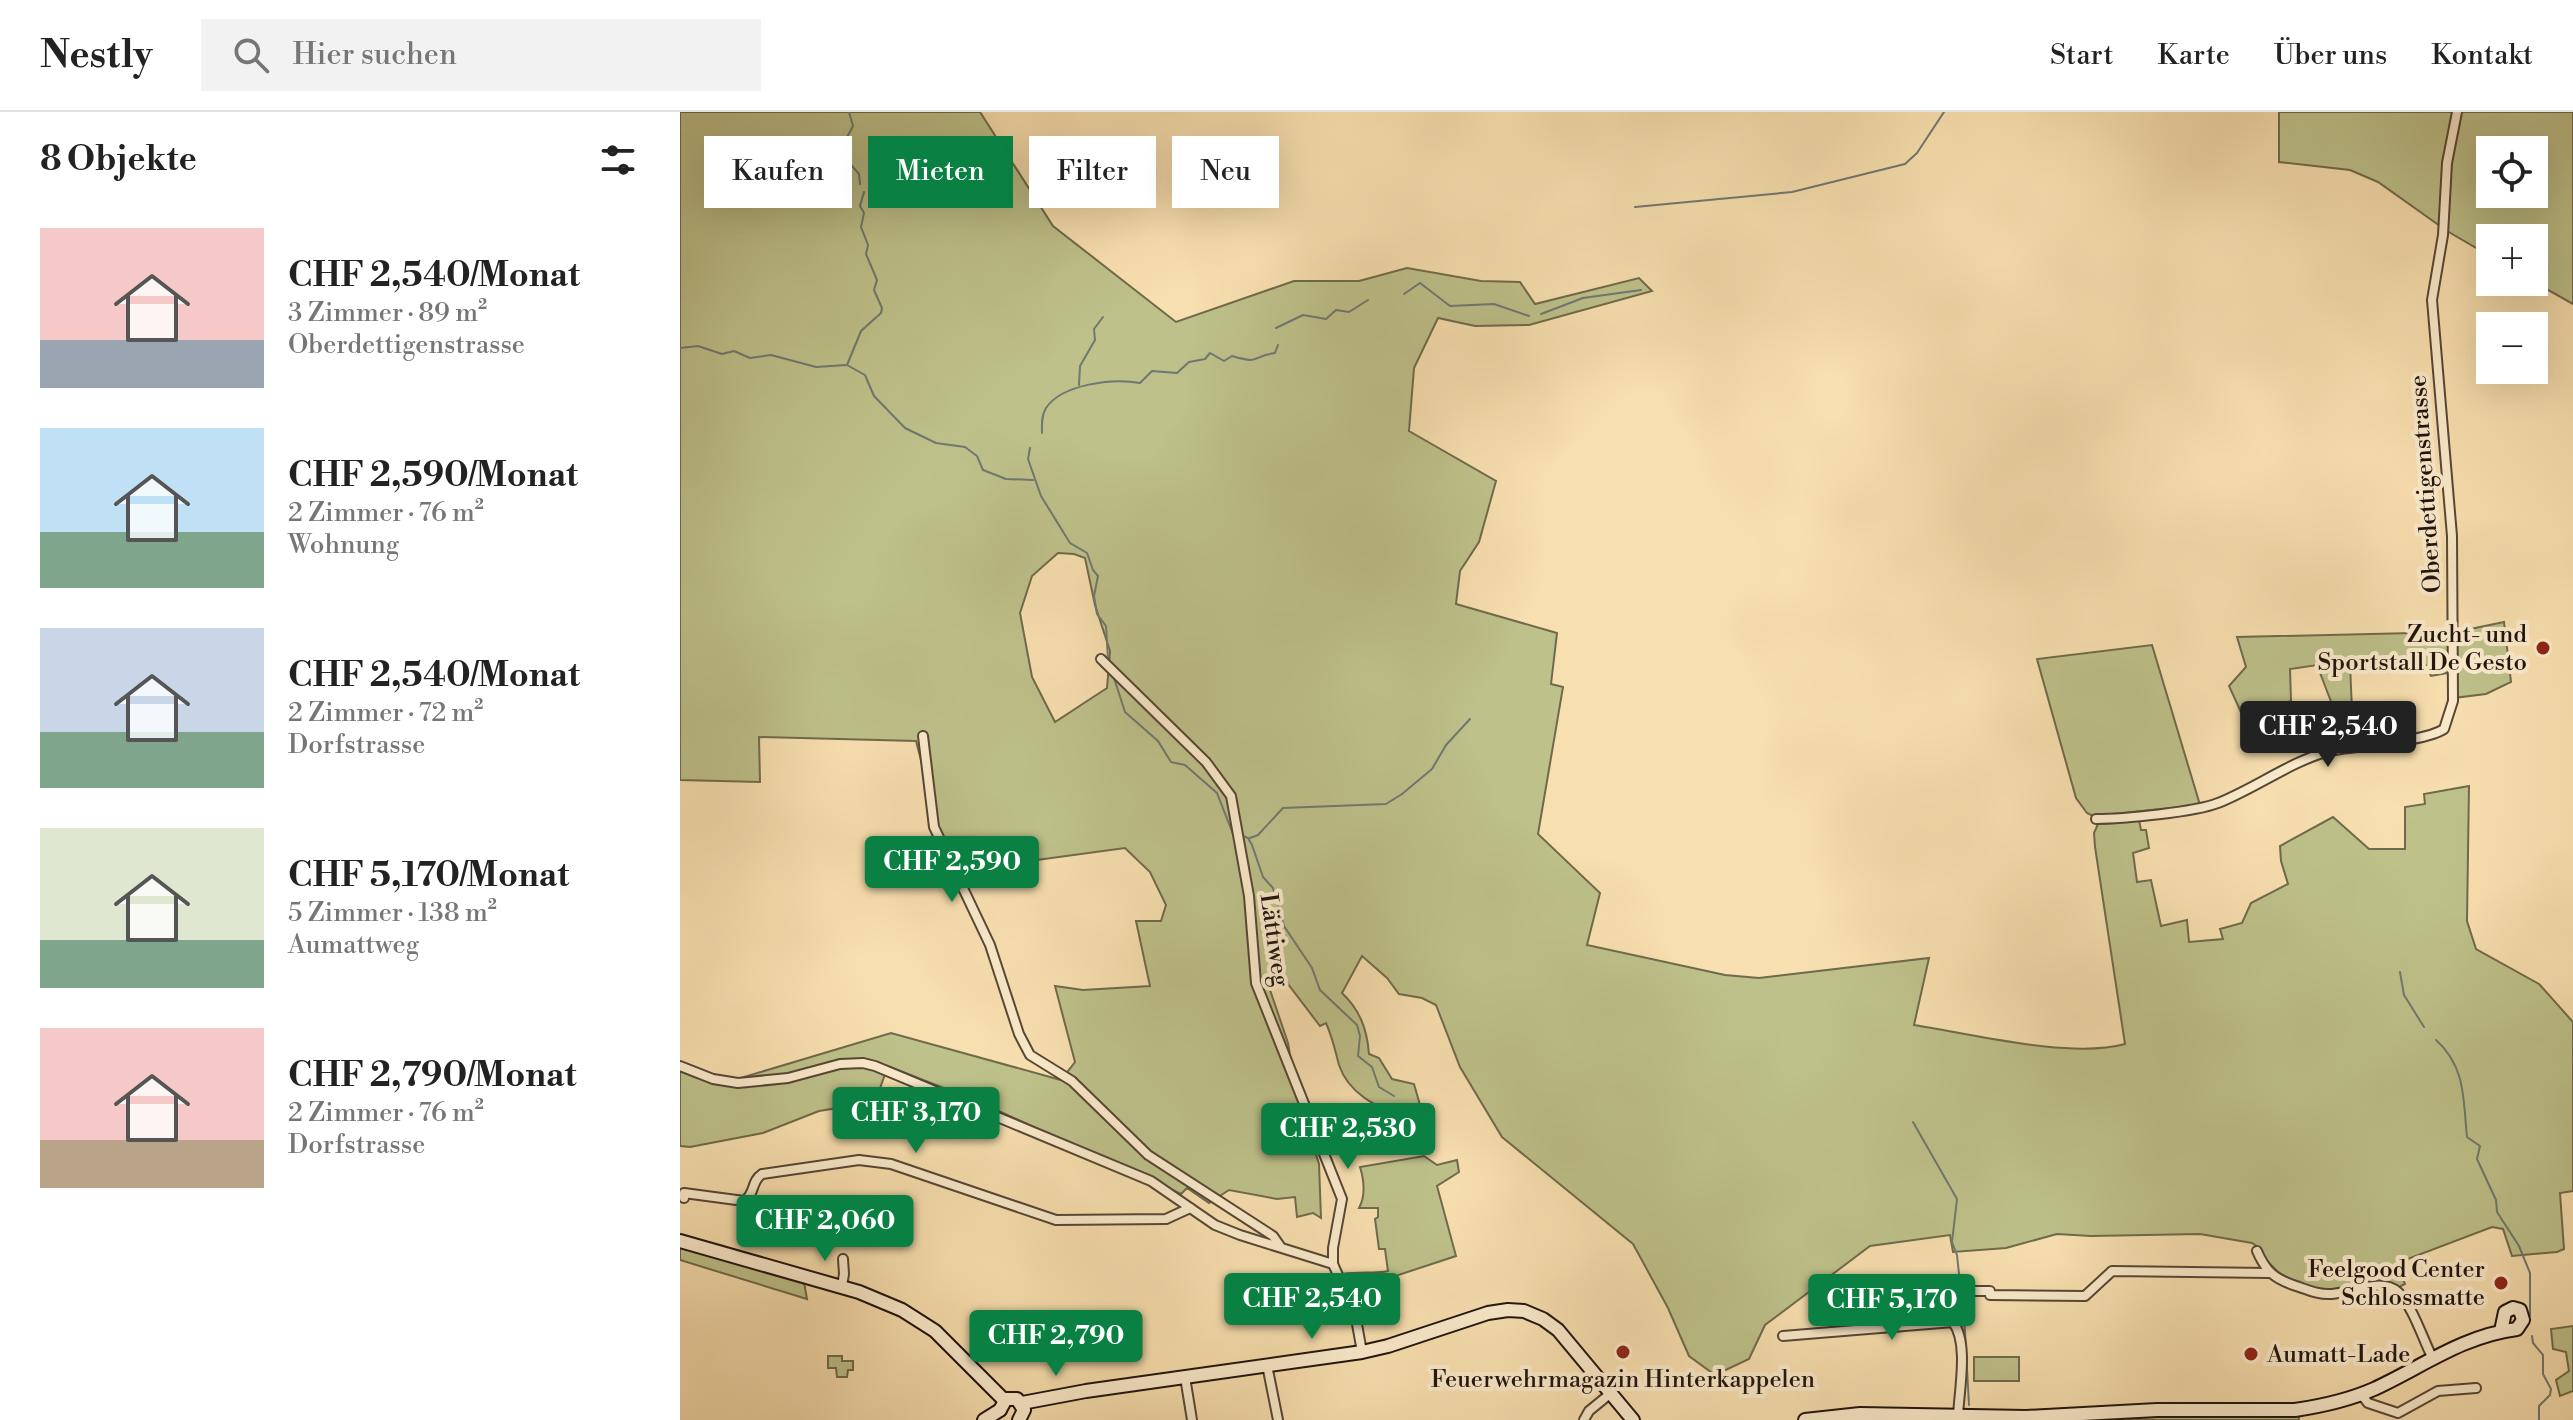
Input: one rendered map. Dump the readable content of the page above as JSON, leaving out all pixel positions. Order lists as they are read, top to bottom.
{
  "streets": {
    "street": ["Oberdettigenstrasse", "Lättiweg"]
  },
  "places": [
    "Zucht- und Sportstall De Gesto",
    "Feelgood Center Schlossmatte",
    "Feuerwehrmagazin Hinterkappelen",
    "Aumatt-Lade"
  ],
  "page": {
    "header": "Nestly",
    "search": "Hier suchen",
    "nav": [
      "Start",
      "Karte",
      "Über uns",
      "Kontakt"
    ],
    "heading": "8 Objekte",
    "map_buttons": ["+", "−"],
    "chip": [
      "Kaufen",
      "Mieten",
      "Filter",
      "Neu"
    ],
    "list": [
      {
        "name": "CHF 2,540/Monat",
        "note": "3 Zimmer · 89 m² · Oberdettigenstrasse"
      },
      {
        "name": "CHF 2,590/Monat",
        "note": "2 Zimmer · 76 m² · Wohnung"
      },
      {
        "name": "CHF 2,540/Monat",
        "note": "2 Zimmer · 72 m² · Dorfstrasse"
      },
      {
        "name": "CHF 5,170/Monat",
        "note": "5 Zimmer · 138 m² · Aumattweg"
      },
      {
        "name": "CHF 2,790/Monat",
        "note": "2 Zimmer · 76 m² · Dorfstrasse"
      }
    ],
    "price": [
      "CHF 2,540",
      "CHF 2,590",
      "CHF 3,170",
      "CHF 2,530",
      "CHF 2,060",
      "CHF 2,540",
      "CHF 5,170",
      "CHF 2,790"
    ]
  }
}
